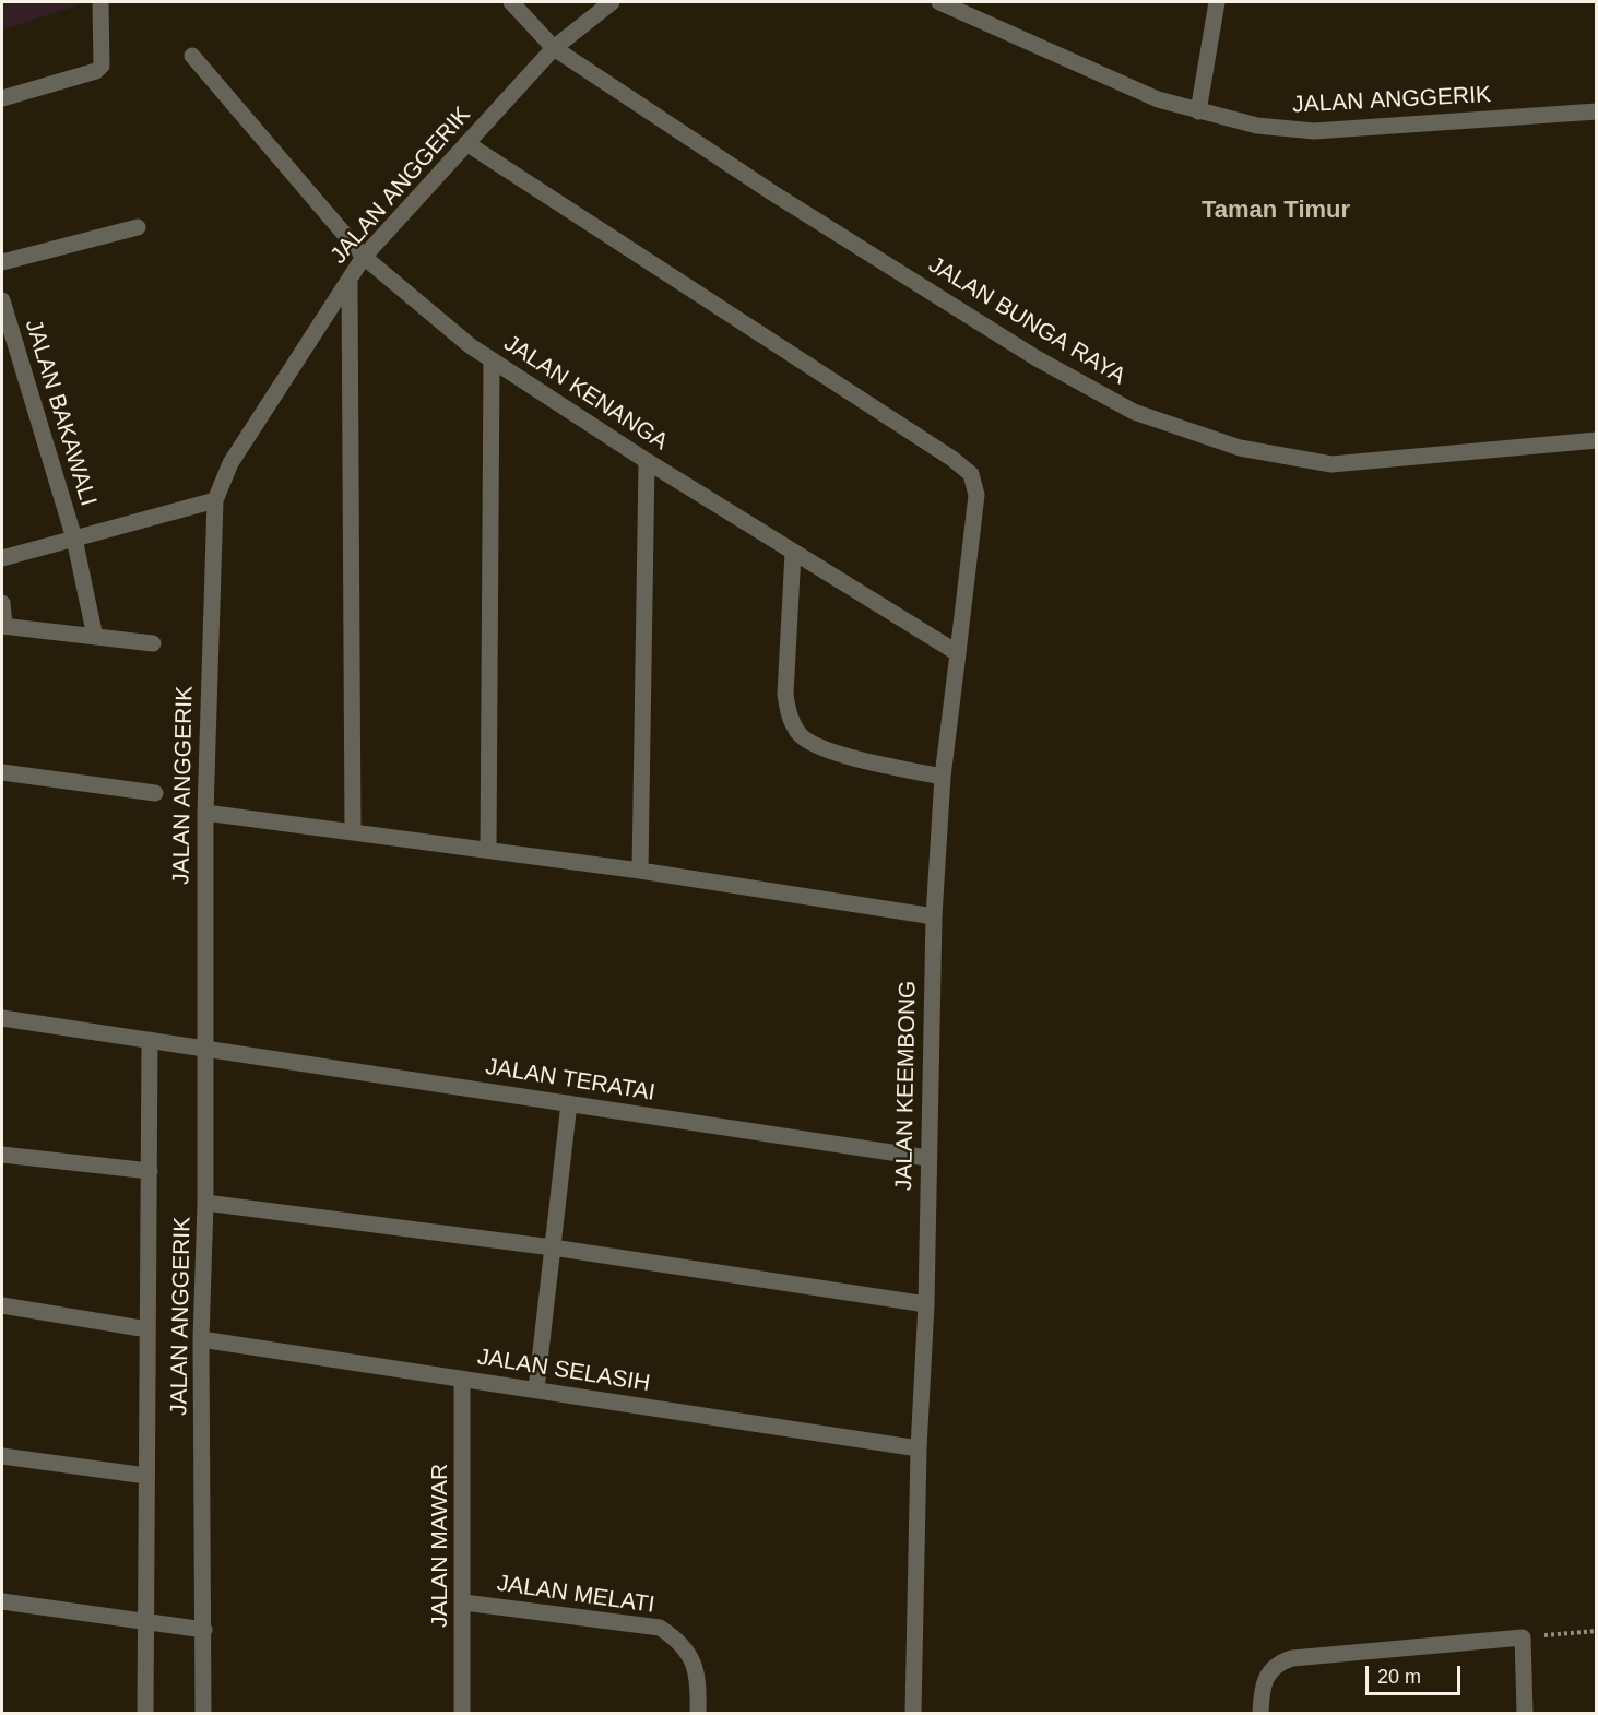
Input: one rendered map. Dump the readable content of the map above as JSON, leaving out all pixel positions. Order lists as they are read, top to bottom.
{
  "streets": {
    "street": [
      "JALAN ANGGERIK",
      "JALAN BUNGA RAYA",
      "JALAN KENANGA",
      "JALAN BAKAWALI",
      "JALAN TERATAI",
      "JALAN KEEMBONG",
      "JALAN SELASIH",
      "JALAN MAWAR",
      "JALAN MELATI"
    ]
  },
  "crossings": [
    ["JALAN ANGGERIK", "JALAN BUNGA RAYA"],
    ["JALAN ANGGERIK", "JALAN KENANGA"],
    ["JALAN ANGGERIK", "JALAN TERATAI"],
    ["JALAN ANGGERIK", "JALAN KEEMBONG"],
    ["JALAN ANGGERIK", "JALAN SELASIH"],
    ["JALAN TERATAI", "JALAN KEEMBONG"],
    ["JALAN KEEMBONG", "JALAN SELASIH"],
    ["JALAN SELASIH", "JALAN MAWAR"],
    ["JALAN MAWAR", "JALAN MELATI"]
  ],
  "districts": ["Taman Timur"],
  "scale_bar": "20 m"
}
